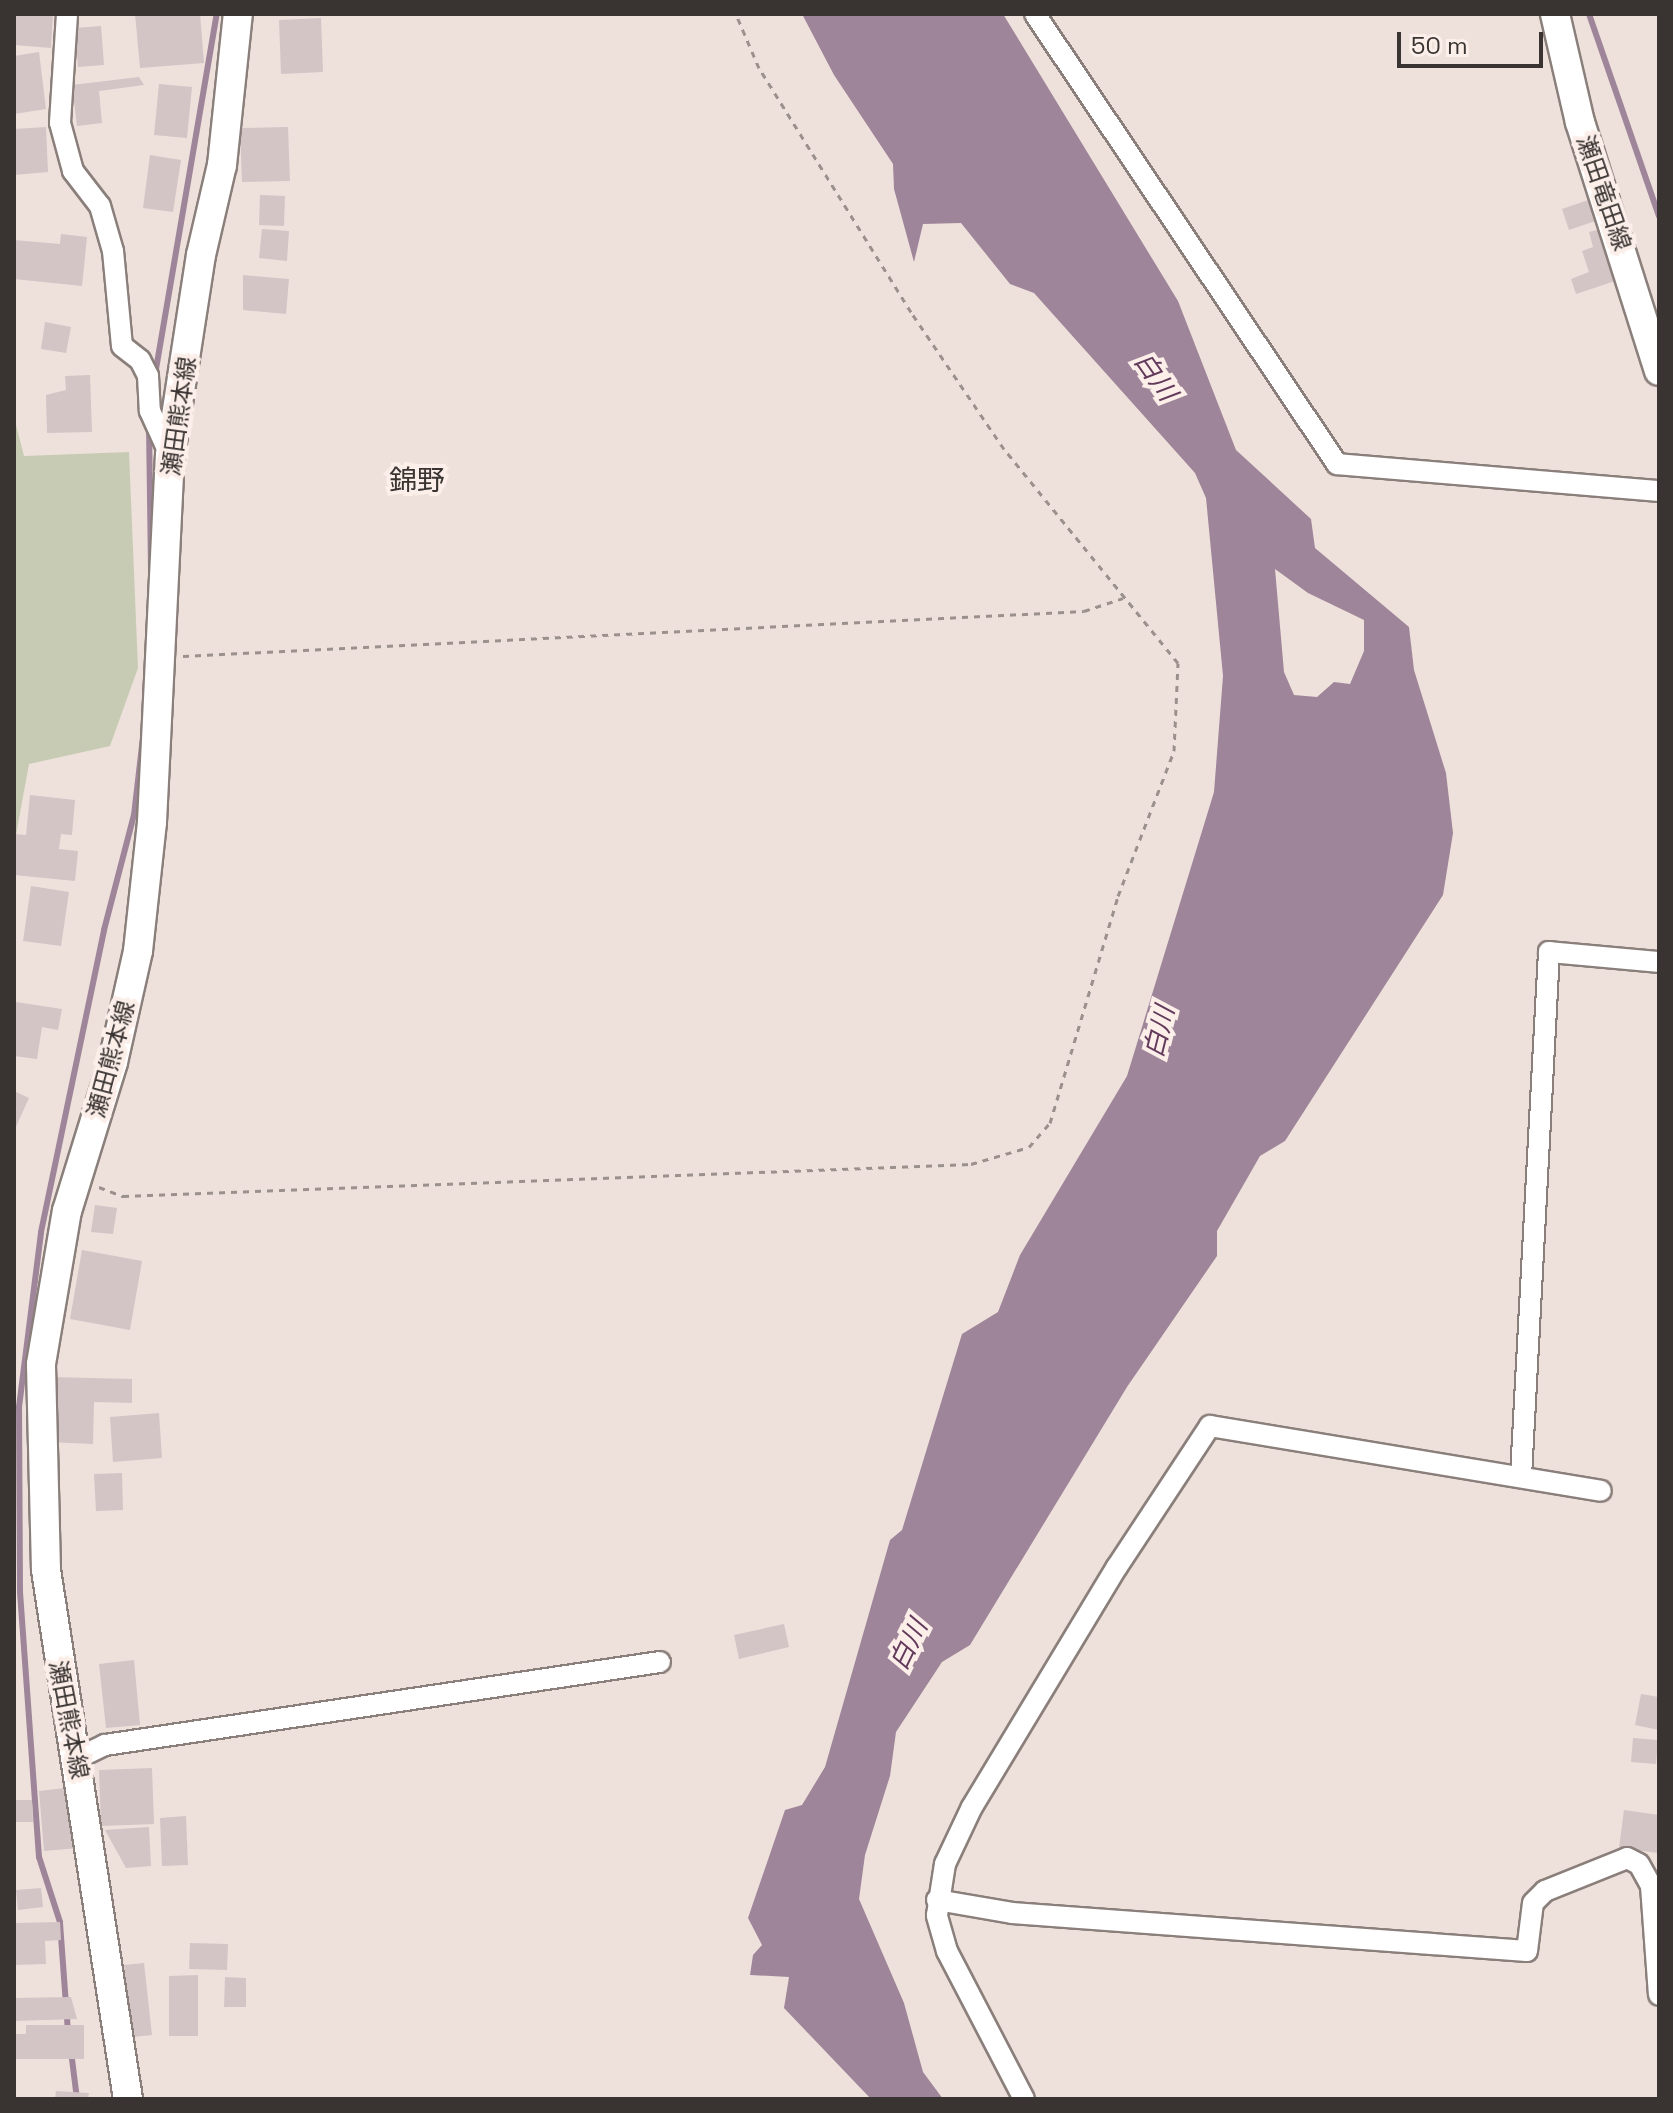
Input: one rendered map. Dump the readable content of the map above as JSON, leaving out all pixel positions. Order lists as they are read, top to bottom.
{
  "streets": {
    "main road": ["瀬田竜田線", "瀬田熊本線"]
  },
  "districts": ["錦野"],
  "water": ["白川"],
  "scale_bar": "50 m"
}
